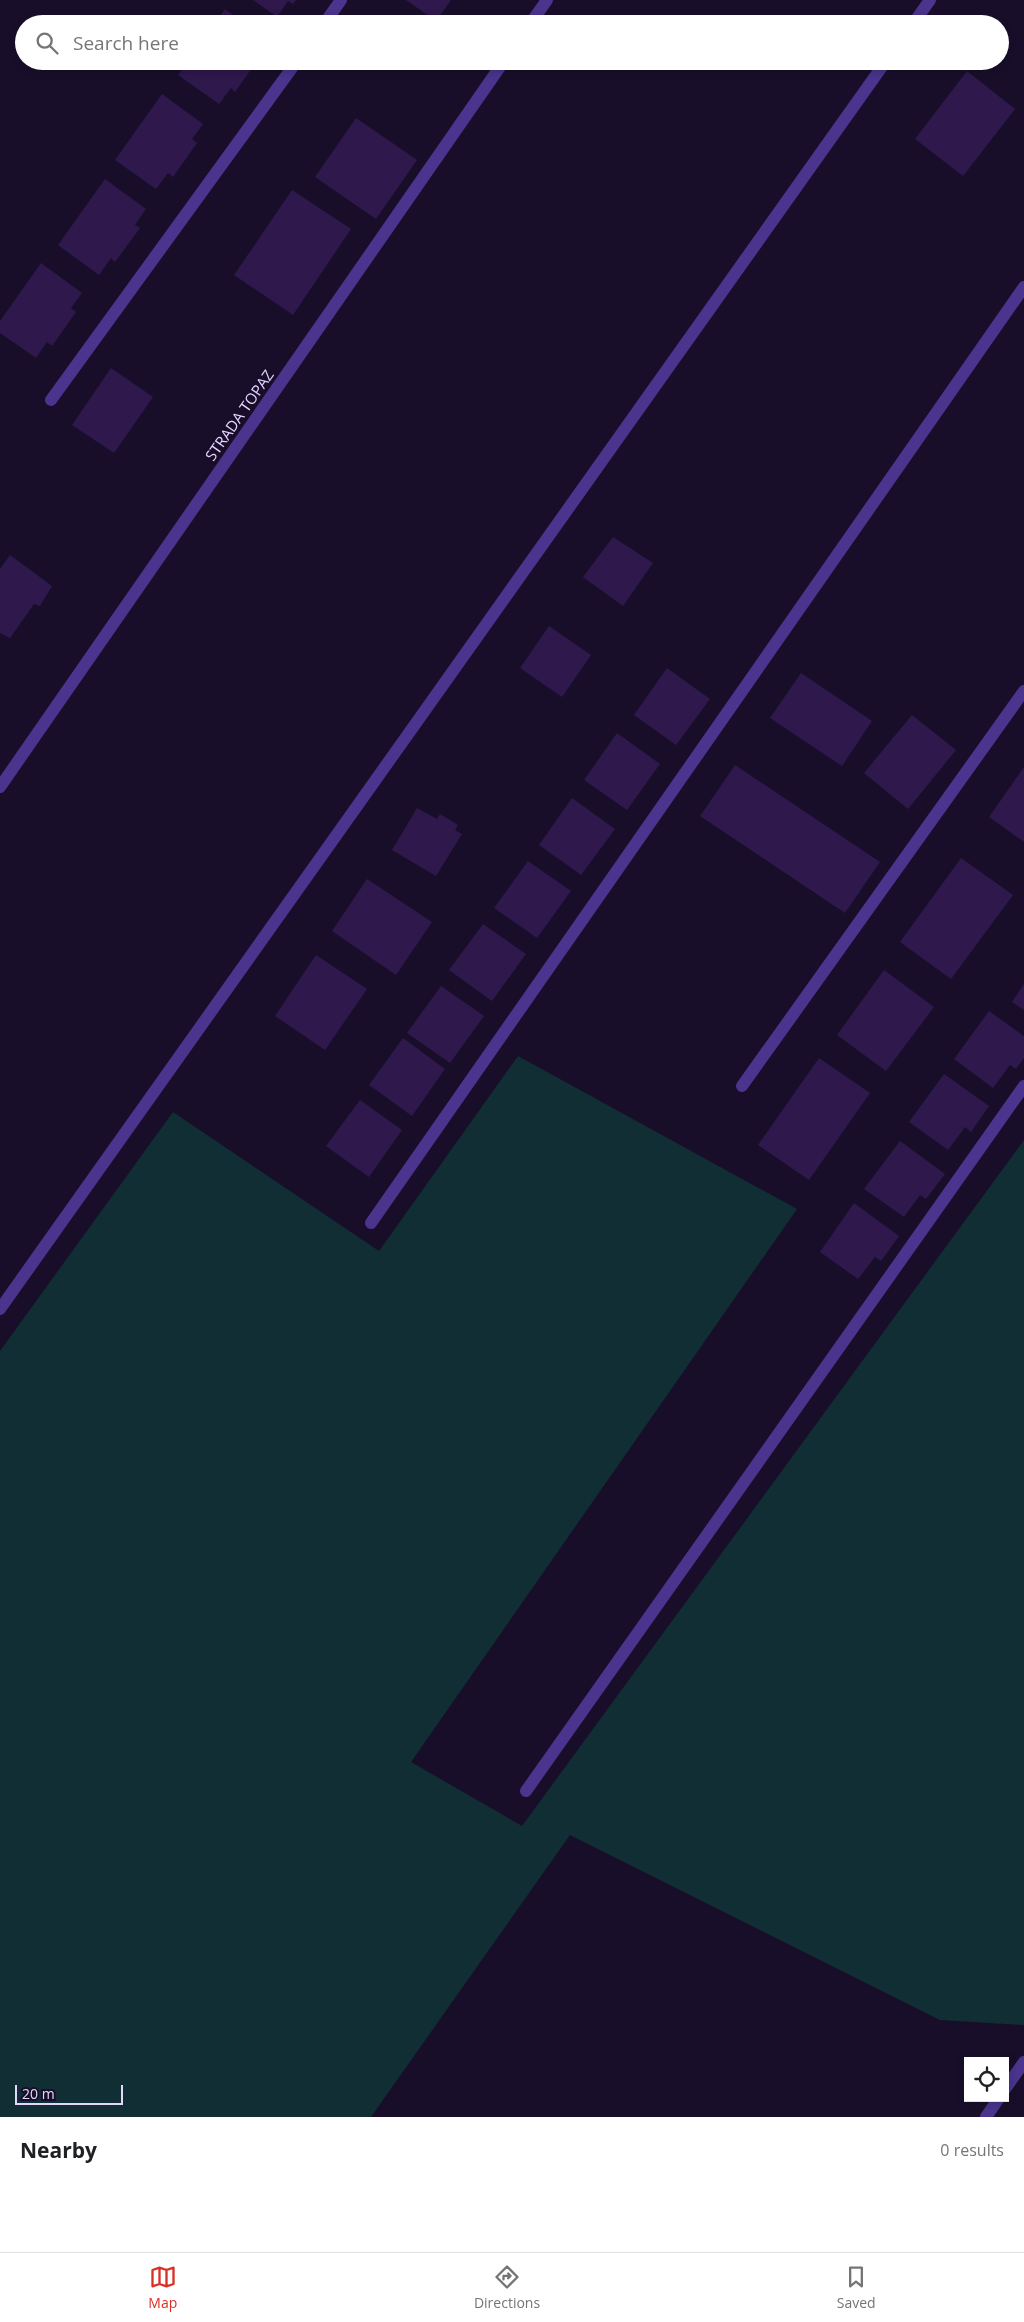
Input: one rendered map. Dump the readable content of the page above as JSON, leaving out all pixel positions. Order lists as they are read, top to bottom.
{
  "streets": {
    "street": ["STRADA TOPAZ"]
  },
  "scale_bar": "20 m",
  "page": {
    "search": "Search here",
    "scale": "20 m",
    "heading": ["Nearby", "0 results"],
    "nav": ["Map", "Directions", "Saved"]
  }
}
